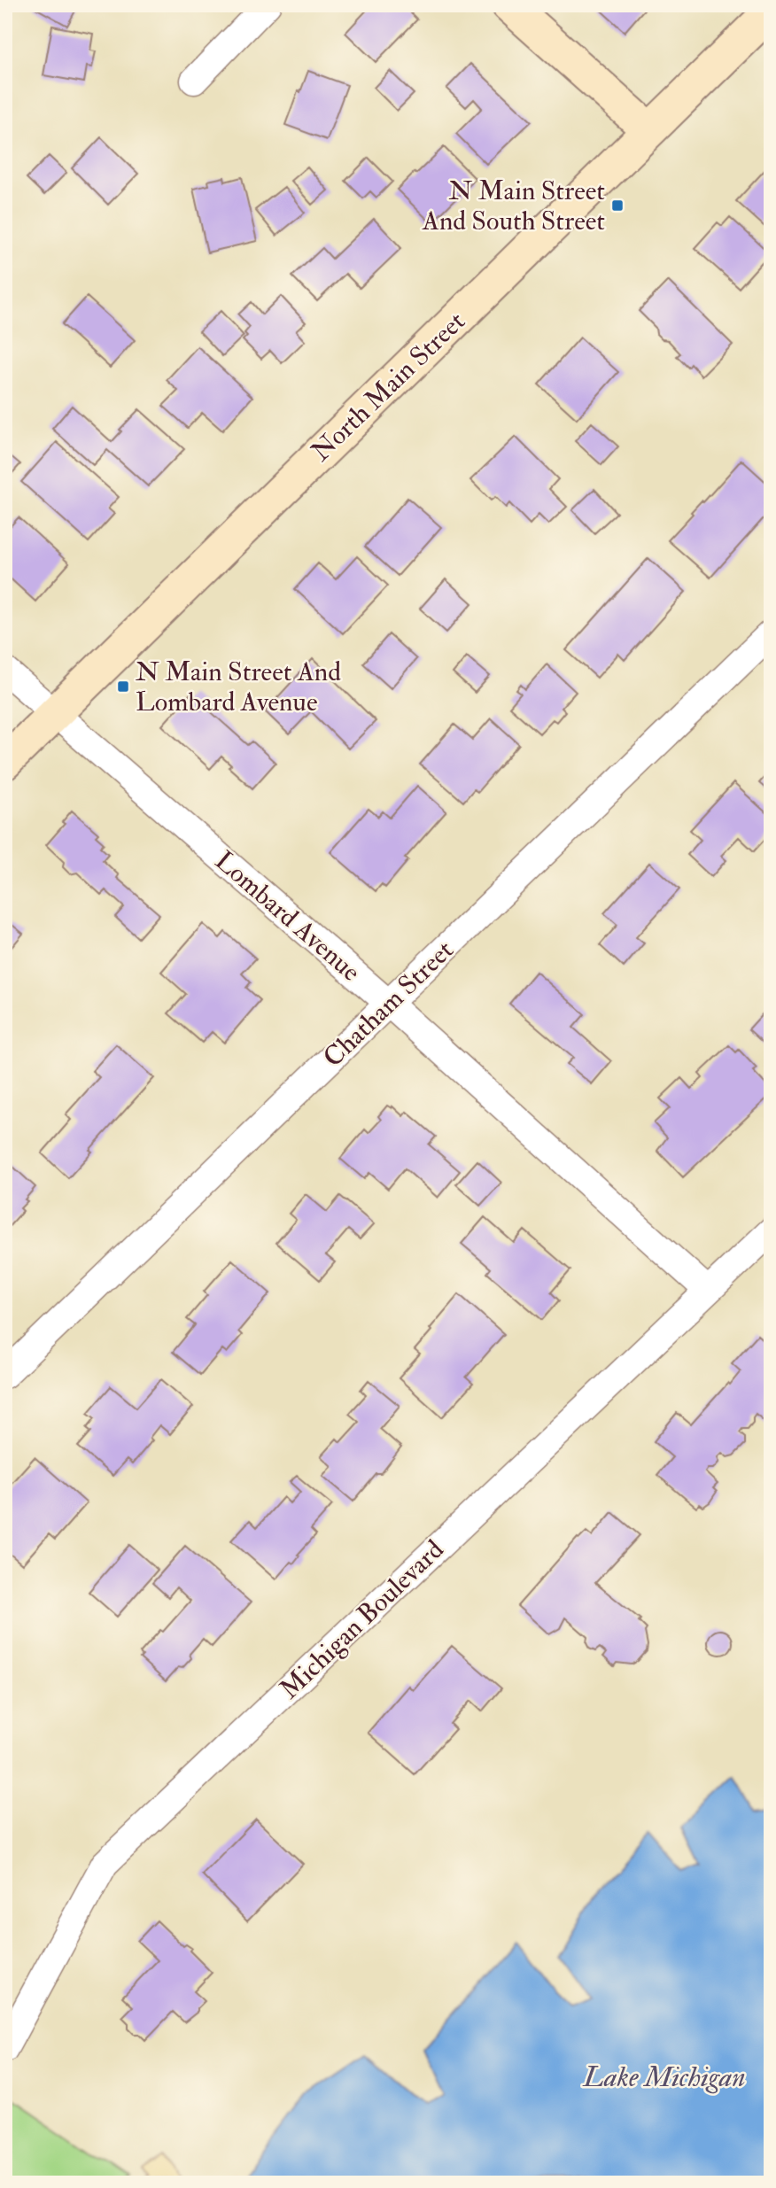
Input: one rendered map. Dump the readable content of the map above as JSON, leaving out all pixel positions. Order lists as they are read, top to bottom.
{
  "streets": {
    "main road": ["North Main Street"],
    "street": ["Lombard Avenue", "Chatham Street", "Michigan Boulevard"]
  },
  "crossings": [
    ["North Main Street", "Lombard Avenue"],
    ["Lombard Avenue", "Chatham Street"],
    ["Lombard Avenue", "Michigan Boulevard"]
  ],
  "water": ["Lake Michigan"],
  "places": {
    "transit": ["N Main Street And South Street", "N Main Street And Lombard Avenue"]
  }
}
